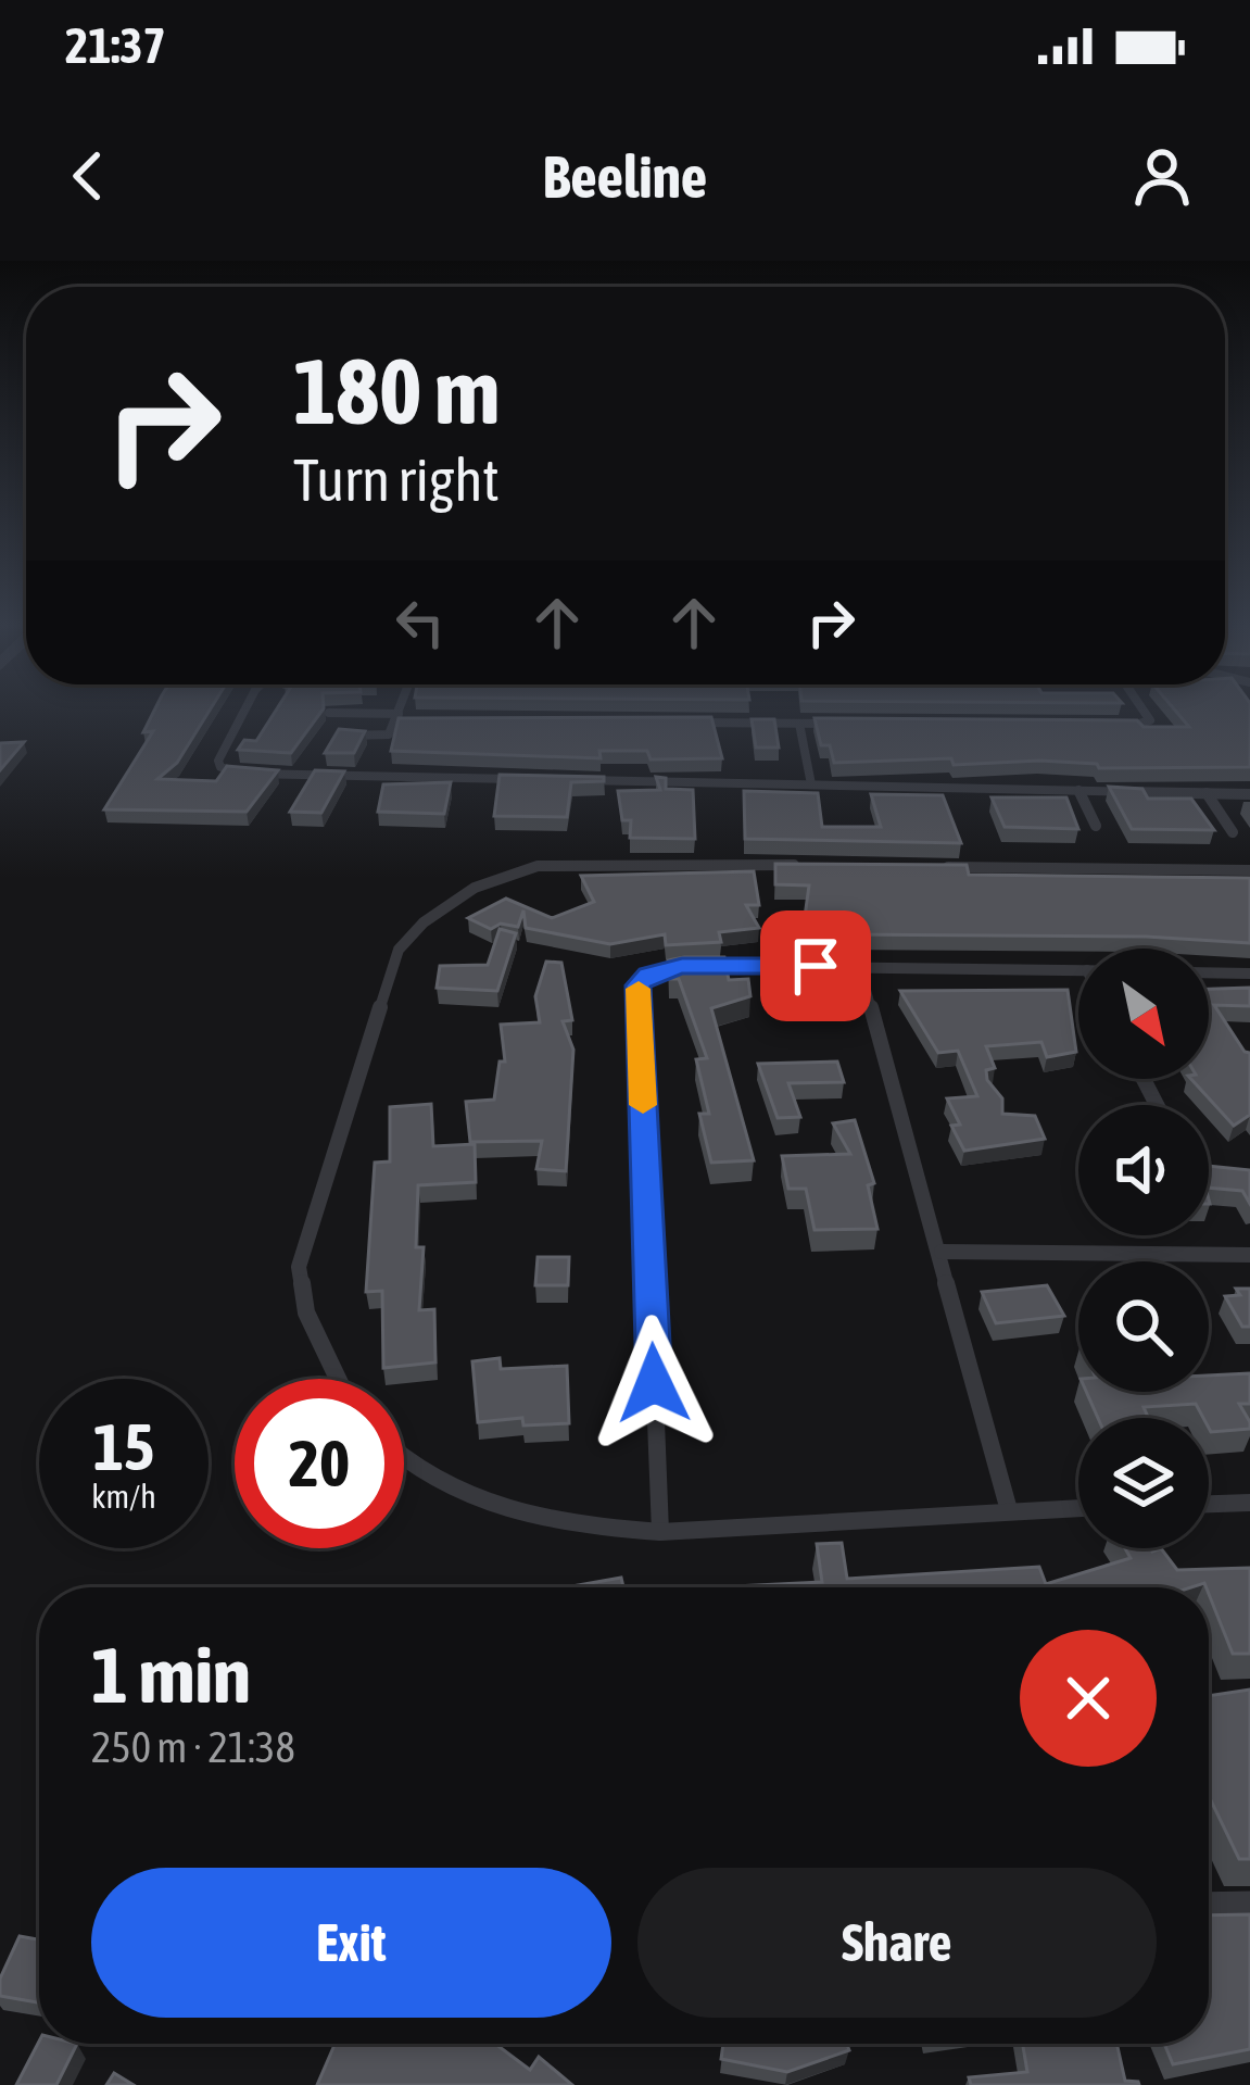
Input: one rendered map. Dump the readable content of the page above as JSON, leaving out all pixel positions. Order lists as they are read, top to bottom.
{
  "north": "bottom right",
  "page": {
    "status": "21:37",
    "header": "Beeline",
    "turn": ["180 m", "Turn right"],
    "speed": "15 km/h",
    "limit": "20",
    "heading": ["1 min", "250 m · 21:38"],
    "buttons": ["Exit", "Share"]
  }
}
